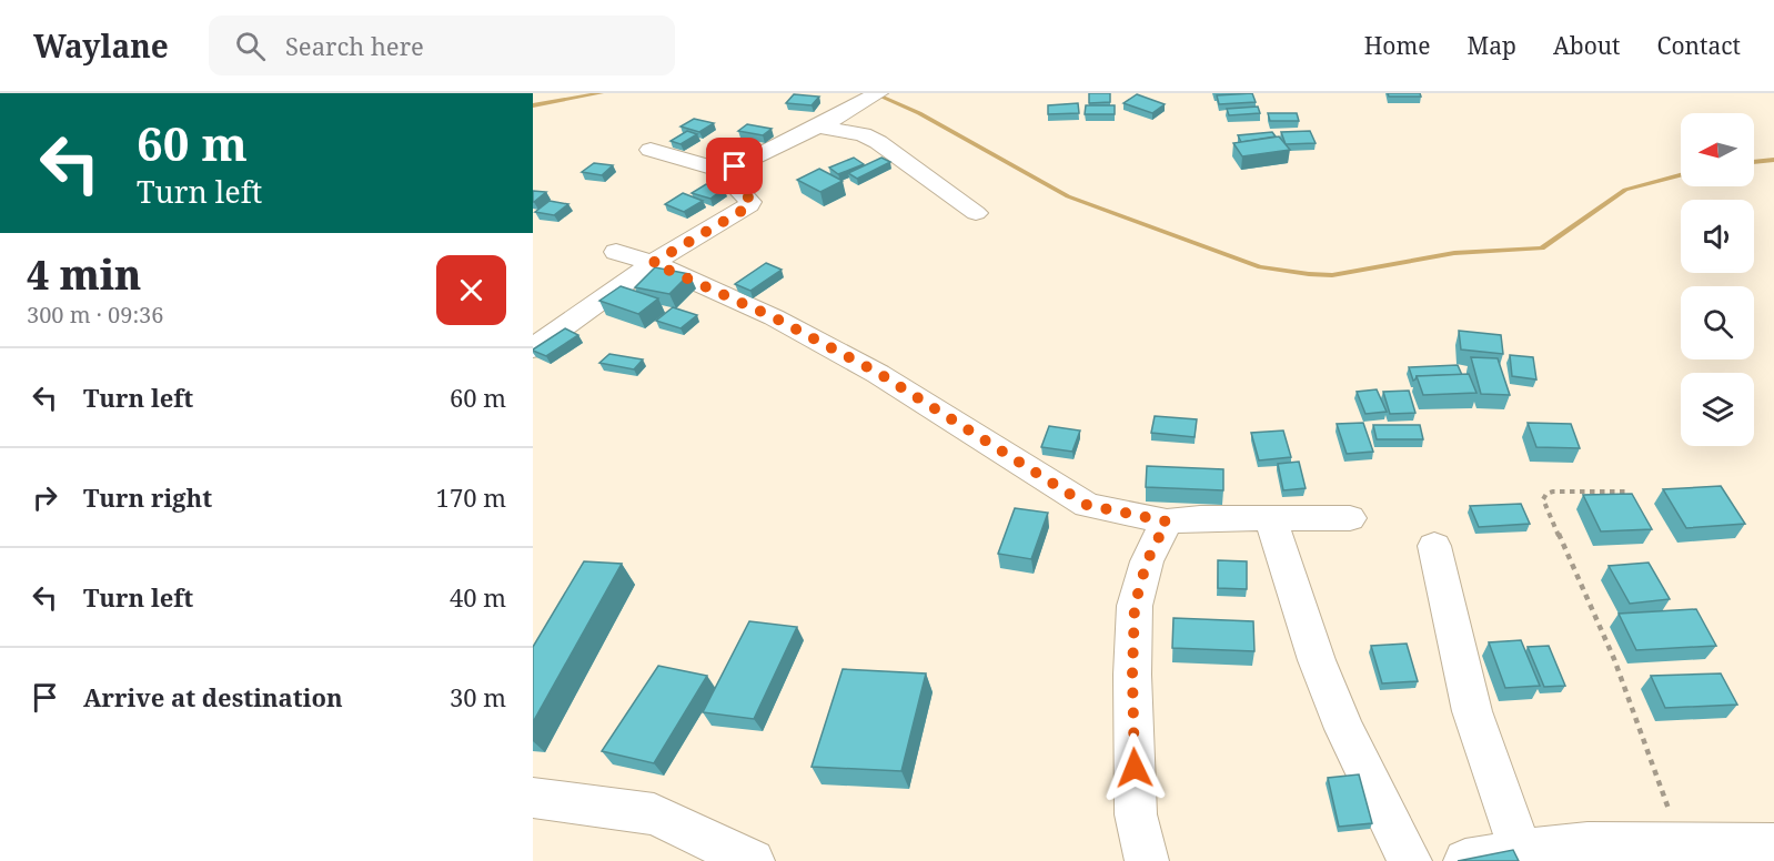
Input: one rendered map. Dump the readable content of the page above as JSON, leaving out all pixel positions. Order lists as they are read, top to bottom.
{
  "north": "left",
  "page": {
    "header": "Waylane",
    "search": "Search here",
    "nav": [
      "Home",
      "Map",
      "About",
      "Contact"
    ],
    "turn": ["60 m", "Turn left"],
    "heading": ["4 min", "300 m · 09:36"],
    "list": [
      {
        "name": "Turn left",
        "value": "60 m"
      },
      {
        "name": "Turn right",
        "value": "170 m"
      },
      {
        "name": "Turn left",
        "value": "40 m"
      },
      {
        "name": "Arrive at destination",
        "value": "30 m"
      }
    ]
  }
}
